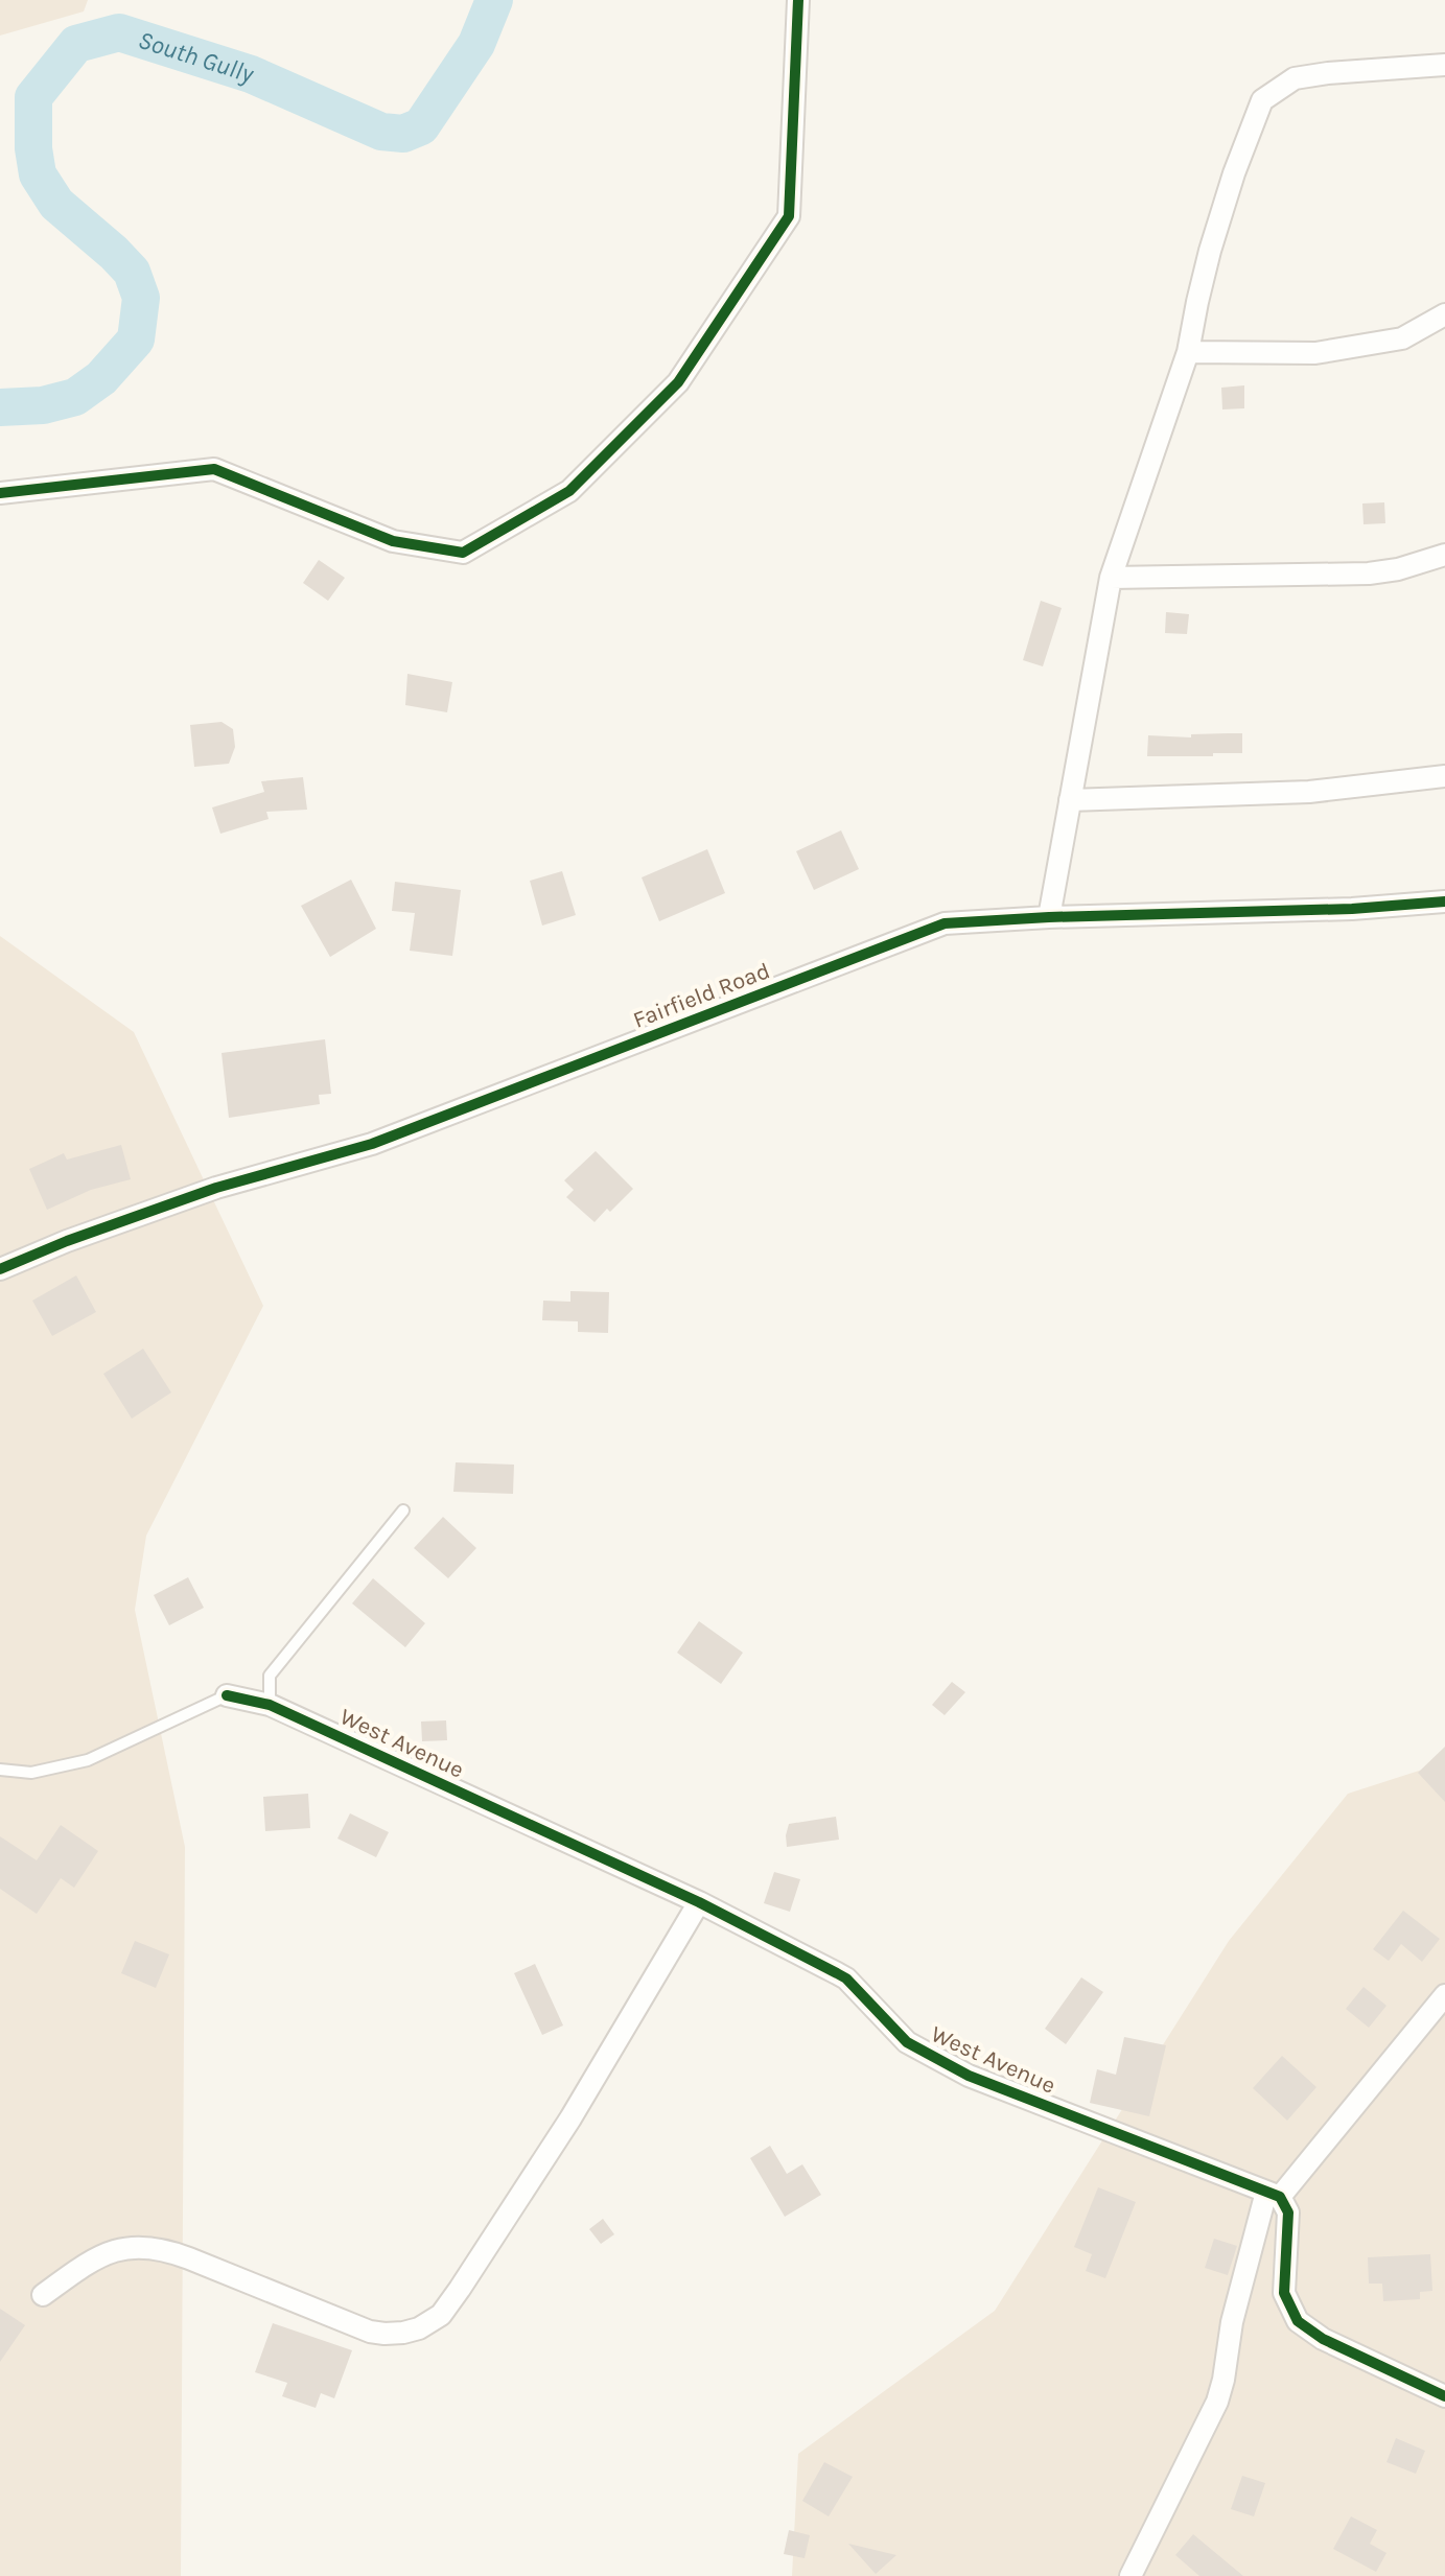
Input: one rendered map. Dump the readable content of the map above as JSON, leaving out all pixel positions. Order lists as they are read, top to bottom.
{
  "streets": {
    "street": ["Fairfield Road", "West Avenue"]
  },
  "water": ["South Gully"]
}
